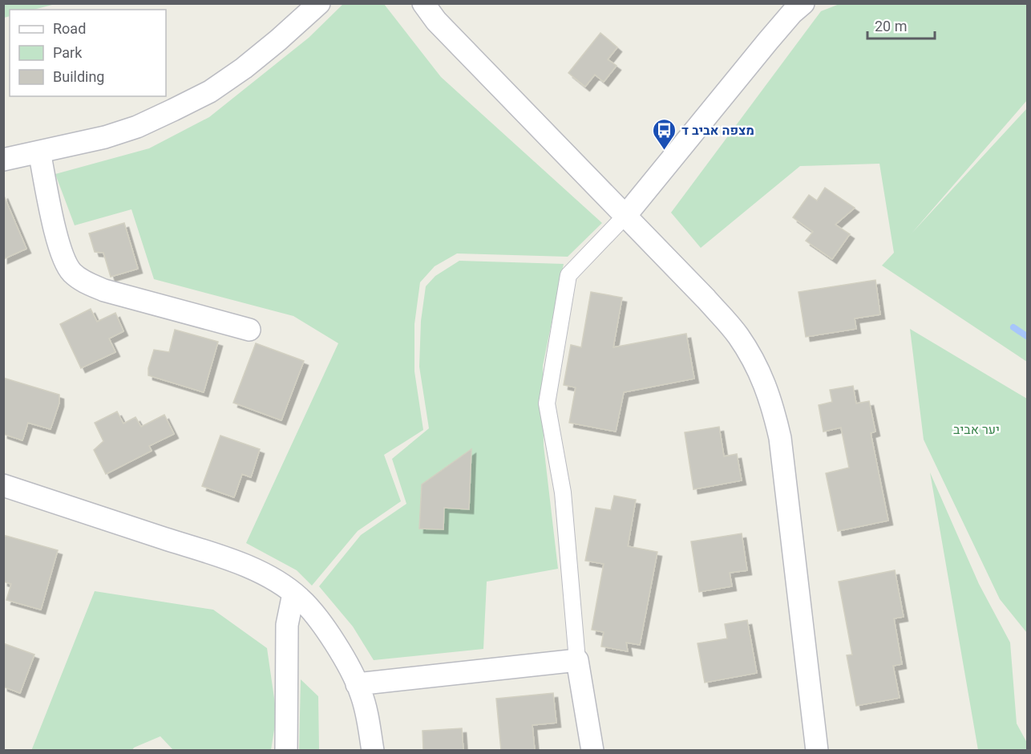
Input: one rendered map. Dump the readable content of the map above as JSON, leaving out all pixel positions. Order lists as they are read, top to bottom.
{
  "parks": ["יער אביב"],
  "places": {
    "bus stop": ["מצפה אביב ד"]
  },
  "legend": ["Road", "Park", "Building"],
  "scale_bar": "20 m"
}
